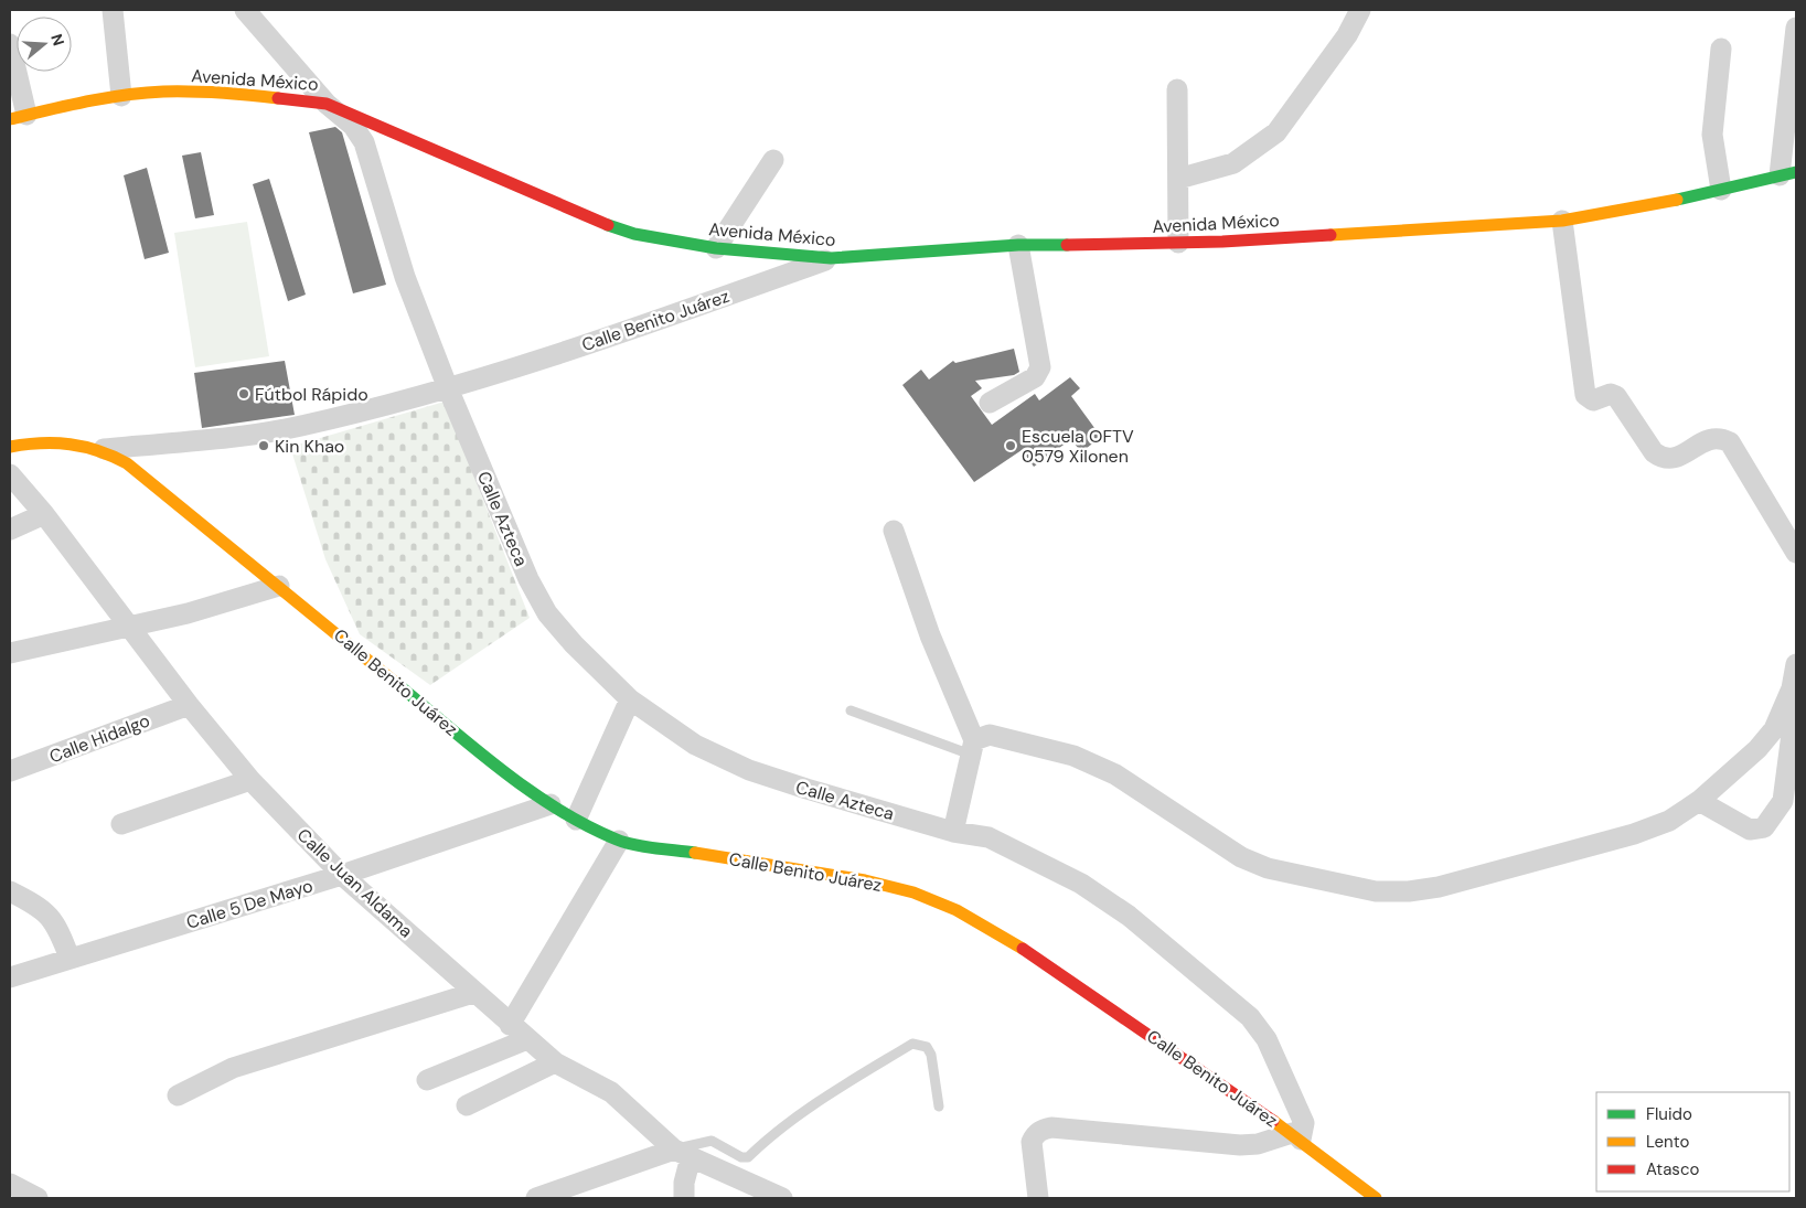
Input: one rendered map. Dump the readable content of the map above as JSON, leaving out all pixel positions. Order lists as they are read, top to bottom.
{
  "streets": {
    "street": [
      "Avenida México",
      "Calle Benito Juárez",
      "Calle Azteca",
      "Calle Hidalgo",
      "Calle Juan Aldama",
      "Calle 5 De Mayo"
    ]
  },
  "crossings": [
    ["Avenida México", "Calle Benito Juárez"],
    ["Avenida México", "Calle Azteca"],
    ["Calle Benito Juárez", "Calle Azteca"],
    ["Calle Benito Juárez", "Calle 5 De Mayo"],
    ["Calle Hidalgo", "Calle Juan Aldama"],
    ["Calle Juan Aldama", "Calle 5 De Mayo"]
  ],
  "places": ["Fútbol Rápido", "Kin Khao", "Escuela OFTV 0579 Xilonen"],
  "legend": ["Fluido", "Lento", "Atasco"],
  "north": "right"
}
